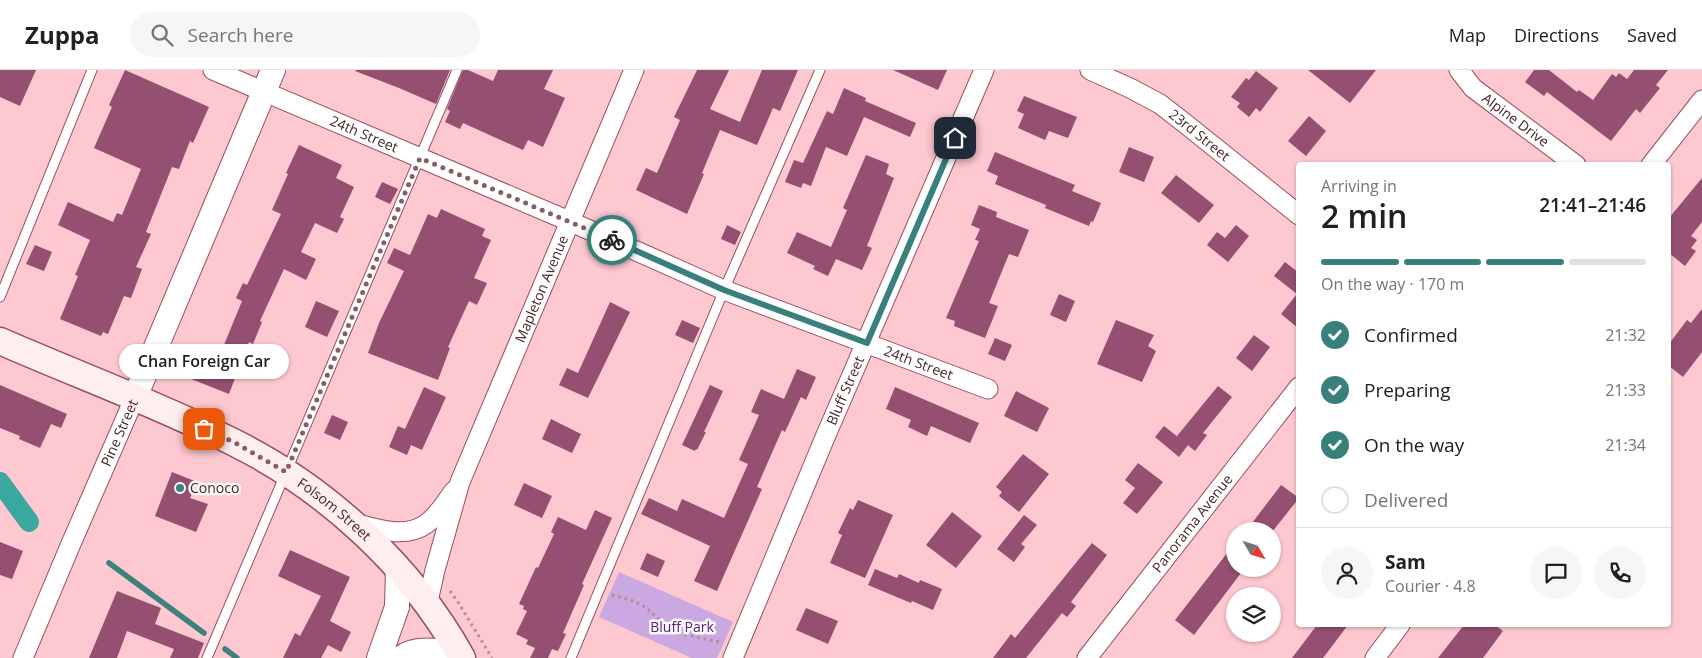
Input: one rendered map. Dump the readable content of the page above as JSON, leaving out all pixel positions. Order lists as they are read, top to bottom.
{
  "streets": {
    "main road": ["Folsom Street"],
    "street": [
      "Alpine Drive",
      "24th Street",
      "23rd Street",
      "Mapleton Avenue",
      "Bluff Street",
      "Pine Street",
      "Panorama Avenue"
    ]
  },
  "crossings": [
    ["24th Street", "Mapleton Avenue"],
    ["24th Street", "Bluff Street"],
    ["24th Street", "Pine Street"],
    ["Mapleton Avenue", "Folsom Street"],
    ["Pine Street", "Folsom Street"]
  ],
  "parks": ["Bluff Park"],
  "places": ["Chan Foreign Car", "Conoco"],
  "north": "bottom right",
  "page": {
    "header": "Zuppa",
    "search": "Search here",
    "nav": ["Map", "Directions", "Saved"],
    "heading": ["2 min", "Arriving in", "21:41–21:46"],
    "panel": ["Sam", "Courier · 4.8"],
    "bar": "On the way · 170 m",
    "list": [
      ["Confirmed", "21:32"],
      ["Preparing", "21:33"],
      ["On the way", "21:34"],
      "Delivered"
    ],
    "bubble": "Chan Foreign Car"
  }
}
